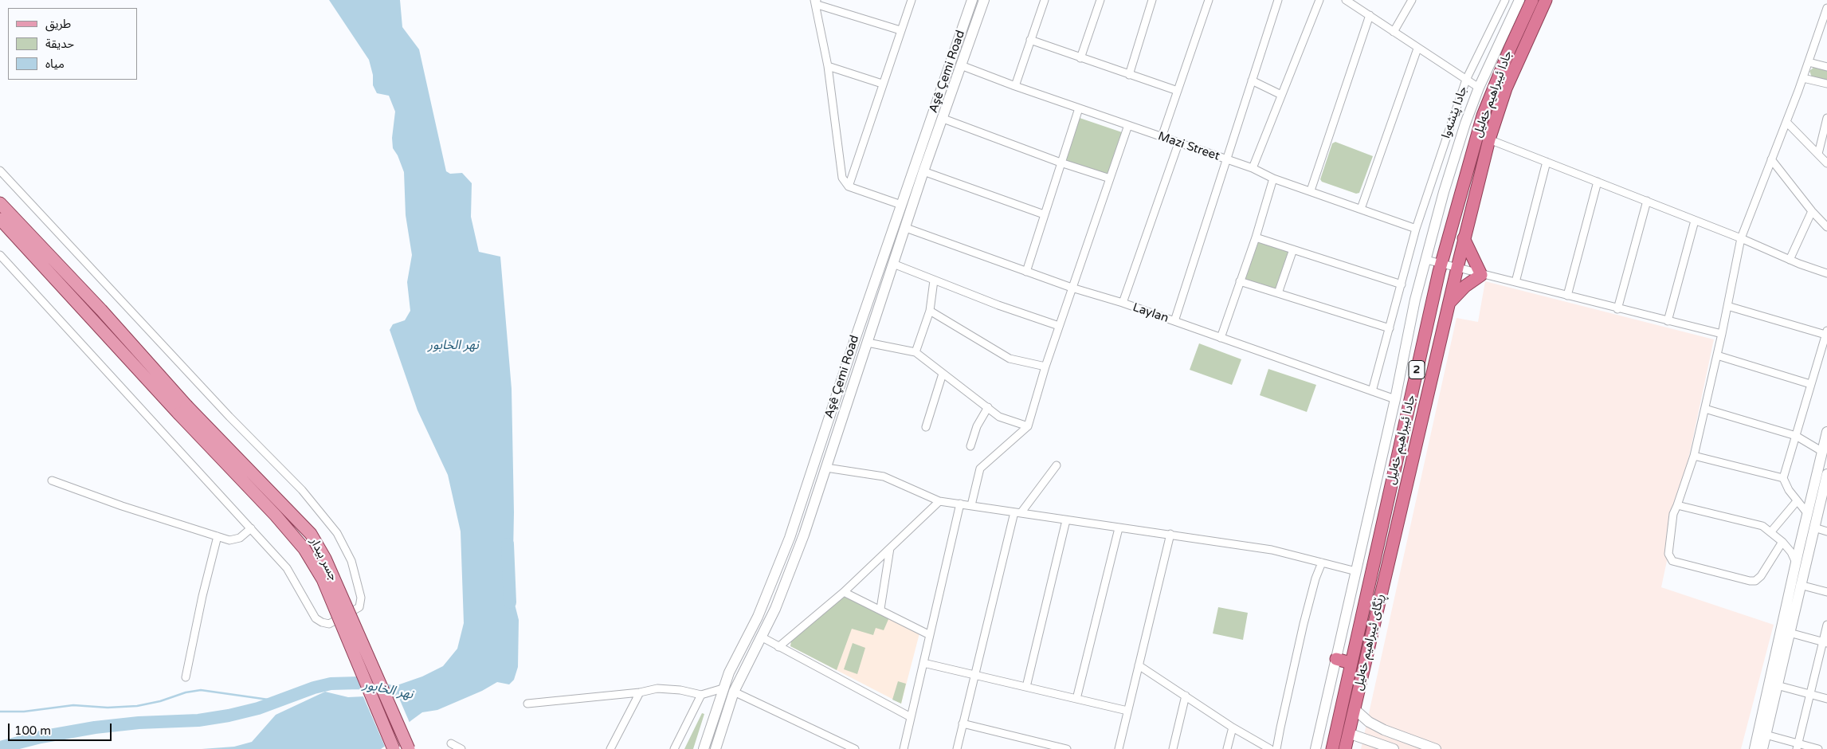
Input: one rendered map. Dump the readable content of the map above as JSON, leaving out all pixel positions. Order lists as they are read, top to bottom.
{
  "streets": {
    "highway": ["جادا ئیبراهیم خەلیل", "2", "ڕێگای ئیبراهیم خەلیل"],
    "main road": ["Aşê Çemi Road", "جسر بيدار"],
    "street": ["جادا پێشەوا", "Mazi Street", "Laylan"]
  },
  "crossings": [
    ["Aşê Çemi Road", "Mazi Street"],
    ["Aşê Çemi Road", "Laylan"],
    ["جادا ئیبراهیم خەلیل", "Laylan"],
    ["جادا ئیبراهیم خەلیل", "ڕێگای ئیبراهیم خەلیل"],
    ["جادا پێشەوا", "Mazi Street"],
    ["جادا پێشەوا", "Laylan"]
  ],
  "water": ["نهر الخابور"],
  "legend": ["طريق", "حديقة", "مياه"],
  "scale_bar": "100 m"
}
